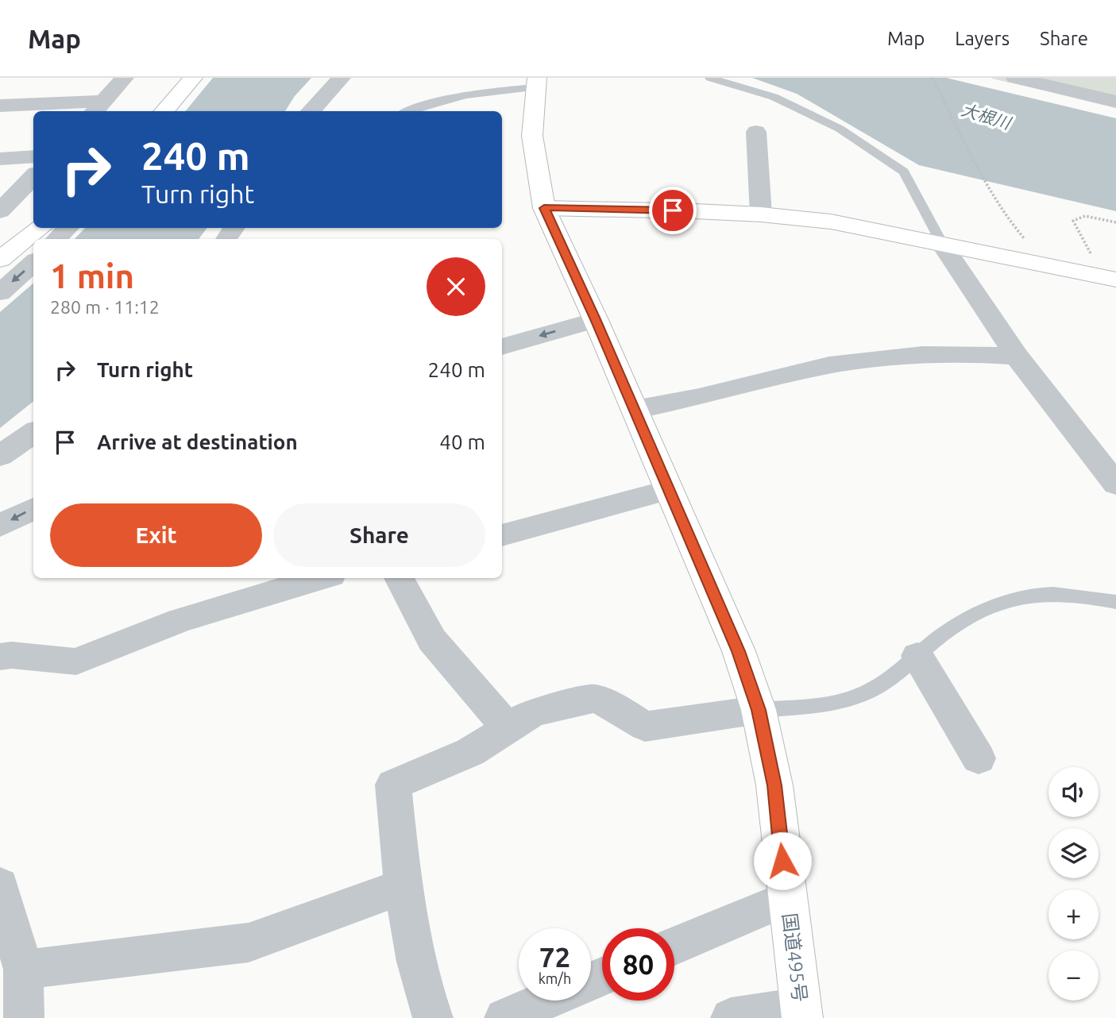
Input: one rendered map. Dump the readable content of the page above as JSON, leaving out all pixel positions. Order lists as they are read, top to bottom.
{
  "streets": {
    "main road": ["国道495号"]
  },
  "water": ["大根川"],
  "page": {
    "header": "Map",
    "nav": ["Map", "Layers", "Share"],
    "turn": ["240 m", "Turn right"],
    "heading": ["1 min", "280 m · 11:12"],
    "list": [
      {
        "name": "Turn right",
        "value": "240 m"
      },
      {
        "name": "Arrive at destination",
        "value": "40 m"
      }
    ],
    "buttons": ["Exit", "Share"],
    "map_buttons": ["+", "−"],
    "speed": "72 km/h",
    "limit": "80"
  }
}
